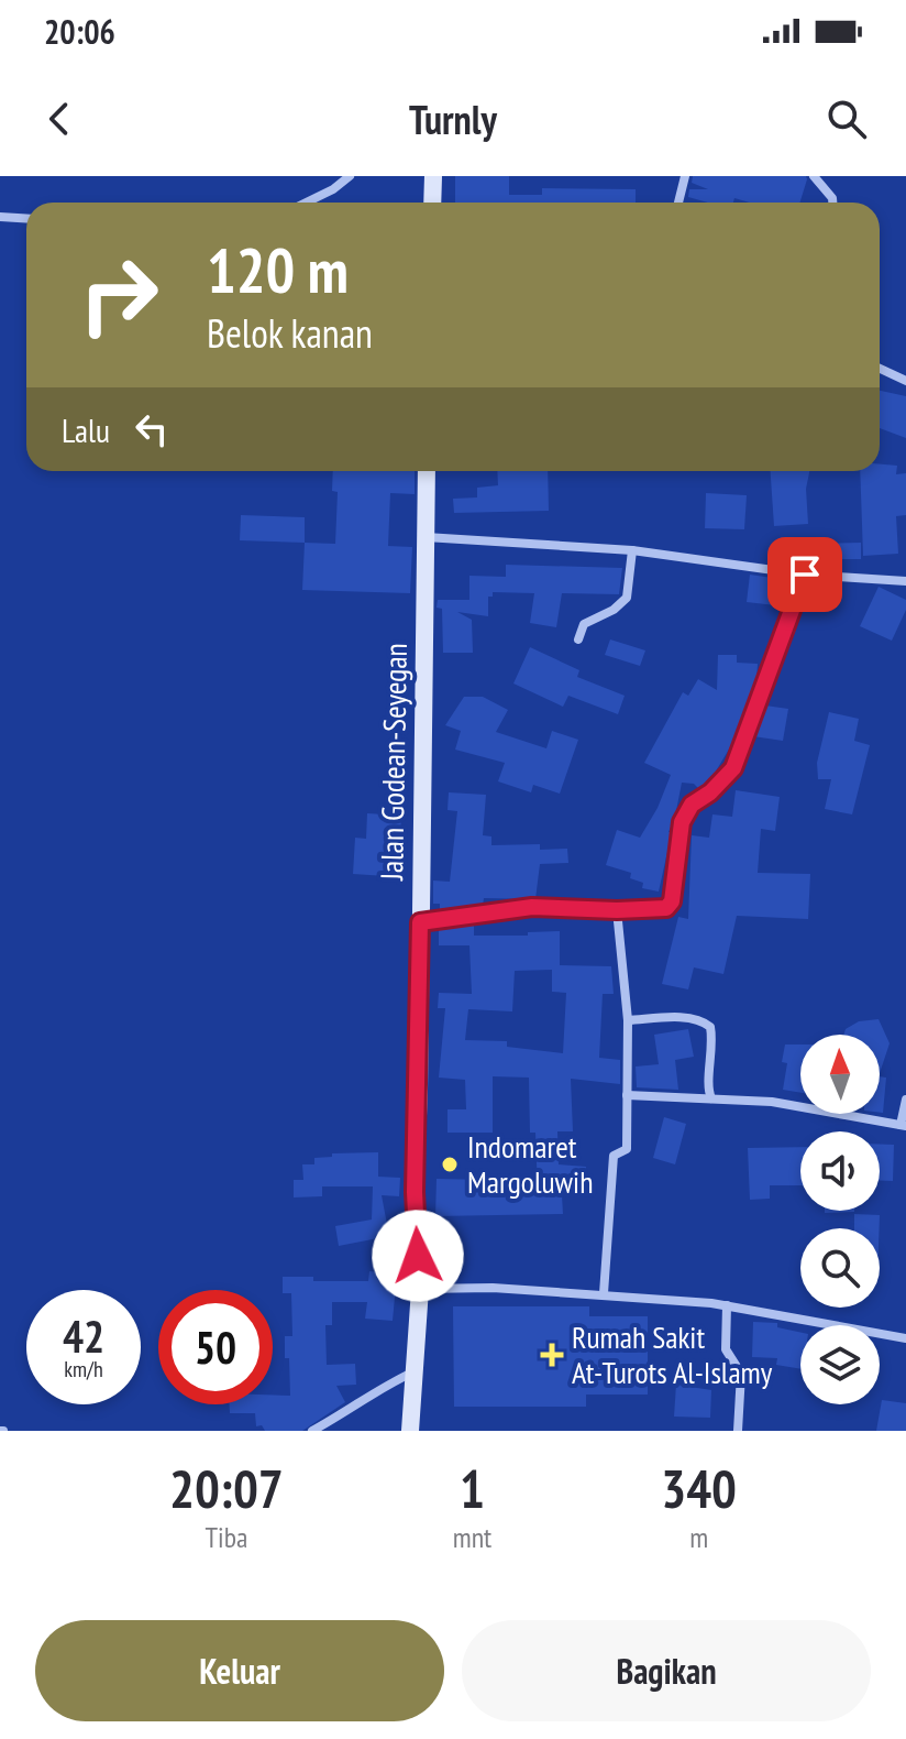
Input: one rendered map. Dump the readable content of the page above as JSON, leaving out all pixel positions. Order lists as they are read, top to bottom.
{
  "streets": {
    "main road": ["Jalan Godean-Seyegan"]
  },
  "places": {
    "other": ["Indomaret Margoluwih"],
    "health": ["Rumah Sakit At-Turots Al-Islamy"]
  },
  "north": "top",
  "page": {
    "status": "20:06",
    "header": "Turnly",
    "turn": ["120 m", "Belok kanan"],
    "then": "Lalu",
    "speed": "42 km/h",
    "limit": "50",
    "eta": [
      "20:07",
      "Tiba",
      "1",
      "mnt",
      "340",
      "m"
    ],
    "buttons": ["Keluar", "Bagikan"]
  }
}
